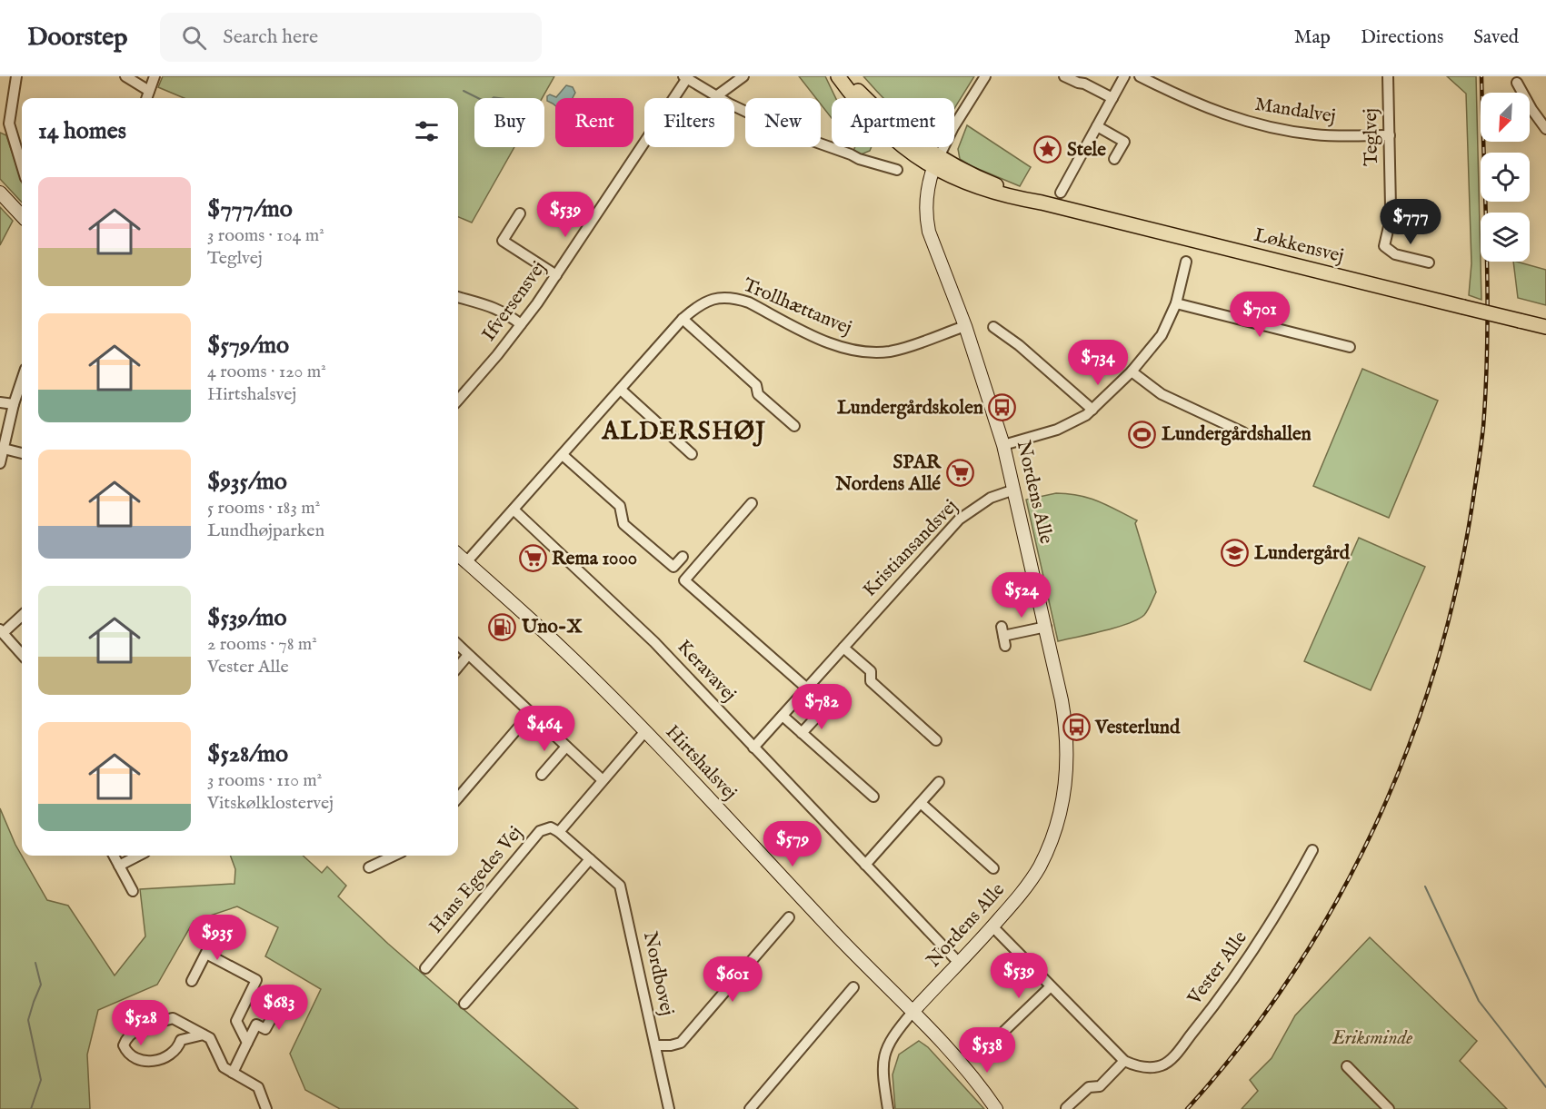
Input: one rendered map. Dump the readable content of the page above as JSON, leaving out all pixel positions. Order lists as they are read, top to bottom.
{
  "streets": {
    "main road": ["Løkkensvej"],
    "street": [
      "Mandalvej",
      "Teglvej",
      "Ifversensvej",
      "Trollhættanvej",
      "Nordens Alle",
      "Kristiansandsvej",
      "Keravavej",
      "Hirtshalsvej",
      "Hans Egedes Vej",
      "Vester Alle",
      "Nordbovej"
    ]
  },
  "crossings": [
    ["Mandalvej", "Teglvej"],
    ["Løkkensvej", "Nordens Alle"],
    ["Trollhættanvej", "Nordens Alle"],
    ["Trollhættanvej", "Keravavej"],
    ["Trollhættanvej", "Hirtshalsvej"],
    ["Nordens Alle", "Kristiansandsvej"],
    ["Nordens Alle", "Keravavej"],
    ["Nordens Alle", "Hirtshalsvej"],
    ["Nordens Alle", "Vester Alle"],
    ["Kristiansandsvej", "Keravavej"],
    ["Hans Egedes Vej", "Nordbovej"]
  ],
  "districts": ["ALDERSHØJ"],
  "parks": ["Eriksminde"],
  "places": {
    "place": ["Stele"],
    "bus stop": ["Lundergårdskolen", "Vesterlund"],
    "sports": ["Lundergårdshallen"],
    "supermarket": ["SPAR Nordens Allé", "Rema 1000"],
    "school or university": ["Lundergård"],
    "fuel station": ["Uno-X"]
  },
  "north": "bottom left",
  "page": {
    "header": "Doorstep",
    "search": "Search here",
    "nav": ["Map", "Directions", "Saved"],
    "chip": [
      "Buy",
      "Rent",
      "Filters",
      "New",
      "Apartment"
    ],
    "heading": "14 homes",
    "list": [
      {
        "name": "$777/mo",
        "note": "3 rooms · 104 m² · Teglvej"
      },
      {
        "name": "$579/mo",
        "note": "4 rooms · 120 m² · Hirtshalsvej"
      },
      {
        "name": "$935/mo",
        "note": "5 rooms · 183 m² · Lundhøjparken"
      },
      {
        "name": "$539/mo",
        "note": "2 rooms · 78 m² · Vester Alle"
      },
      {
        "name": "$528/mo",
        "note": "3 rooms · 110 m² · Vitskølklostervej"
      }
    ],
    "price": [
      "$539",
      "$777",
      "$701",
      "$734",
      "$524",
      "$782",
      "$464",
      "$579",
      "$935",
      "$539",
      "$601",
      "$683",
      "$528",
      "$538"
    ]
  }
}
